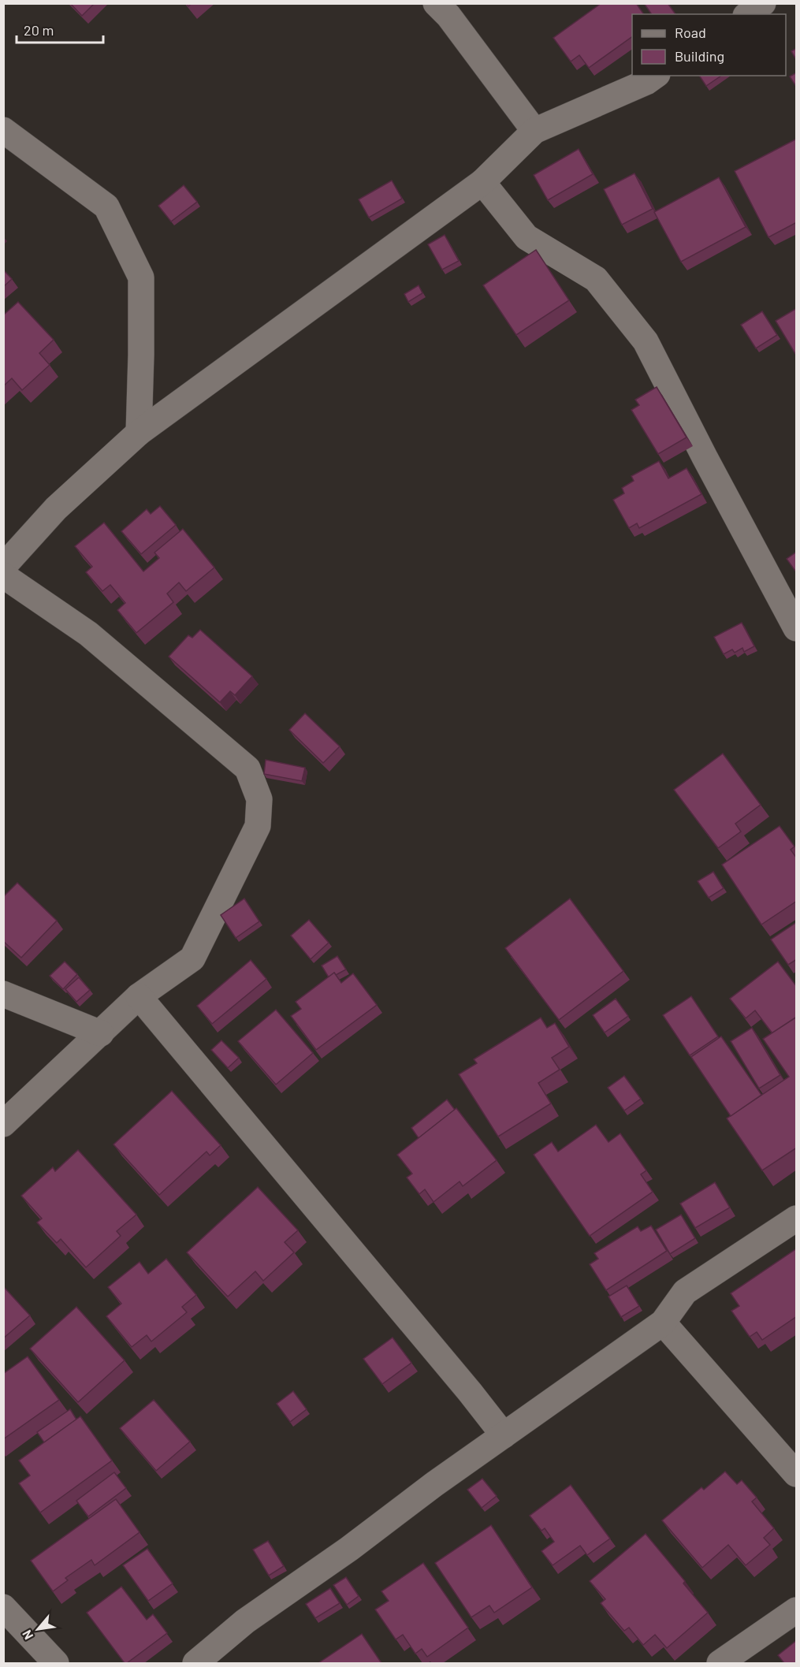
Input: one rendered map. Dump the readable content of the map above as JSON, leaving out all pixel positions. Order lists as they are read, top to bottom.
{
  "legend": ["Road", "Building"],
  "scale_bar": "20 m",
  "north": "bottom left"
}
